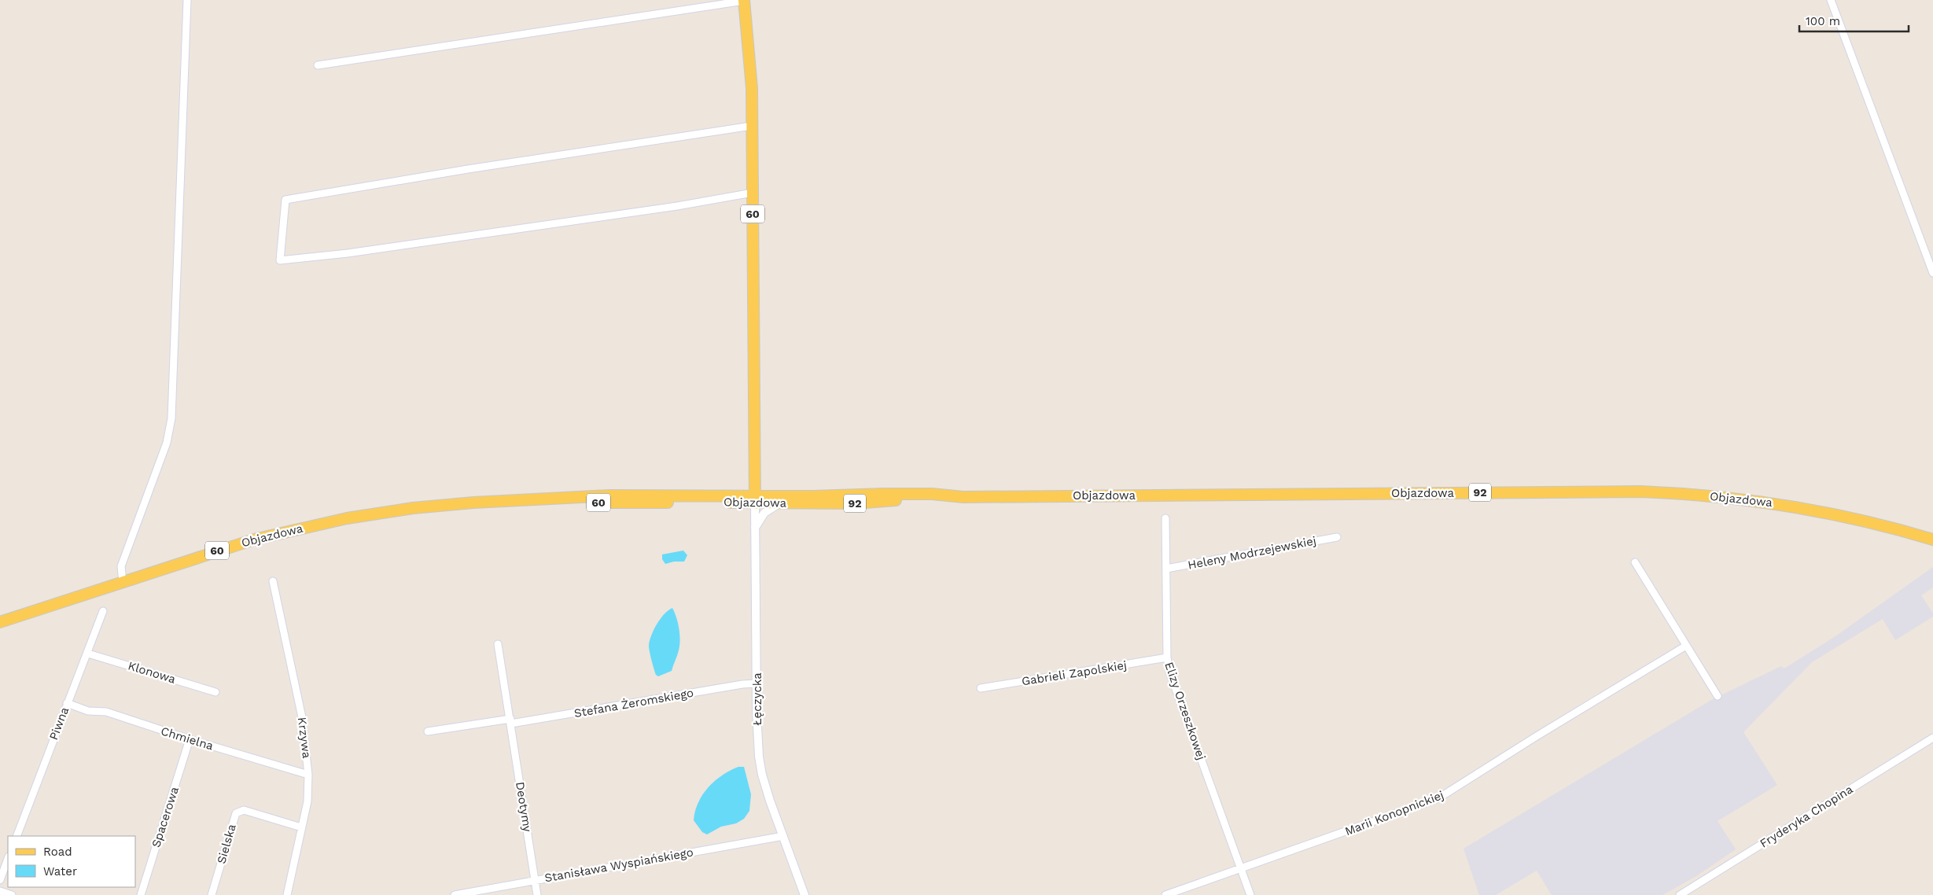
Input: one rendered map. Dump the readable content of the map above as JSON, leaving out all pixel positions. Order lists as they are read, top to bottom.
{
  "streets": {
    "main road": ["60", "92", "Objazdowa"],
    "street": [
      "Heleny Modrzejewskiej",
      "Klonowa",
      "Gabrieli Zapolskiej",
      "Łęczycka",
      "Stefana Żeromskiego",
      "Elizy Orzeszkowej",
      "Piwna",
      "Krzywa",
      "Chmielna",
      "Deotymy",
      "Marii Konopnickiej",
      "Fryderyka Chopina",
      "Spacerowa",
      "Sielska",
      "Stanisława Wyspiańskiego"
    ]
  },
  "crossings": [
    ["60", "Objazdowa"],
    ["60", "Łęczycka"],
    ["Objazdowa", "Łęczycka"],
    ["Heleny Modrzejewskiej", "Elizy Orzeszkowej"],
    ["Klonowa", "Piwna"],
    ["Gabrieli Zapolskiej", "Elizy Orzeszkowej"],
    ["Łęczycka", "Stefana Żeromskiego"],
    ["Łęczycka", "Stanisława Wyspiańskiego"],
    ["Stefana Żeromskiego", "Deotymy"],
    ["Elizy Orzeszkowej", "Marii Konopnickiej"],
    ["Piwna", "Chmielna"],
    ["Krzywa", "Chmielna"],
    ["Krzywa", "Sielska"],
    ["Chmielna", "Spacerowa"],
    ["Deotymy", "Stanisława Wyspiańskiego"]
  ],
  "legend": ["Road", "Water"],
  "scale_bar": "100 m"
}
